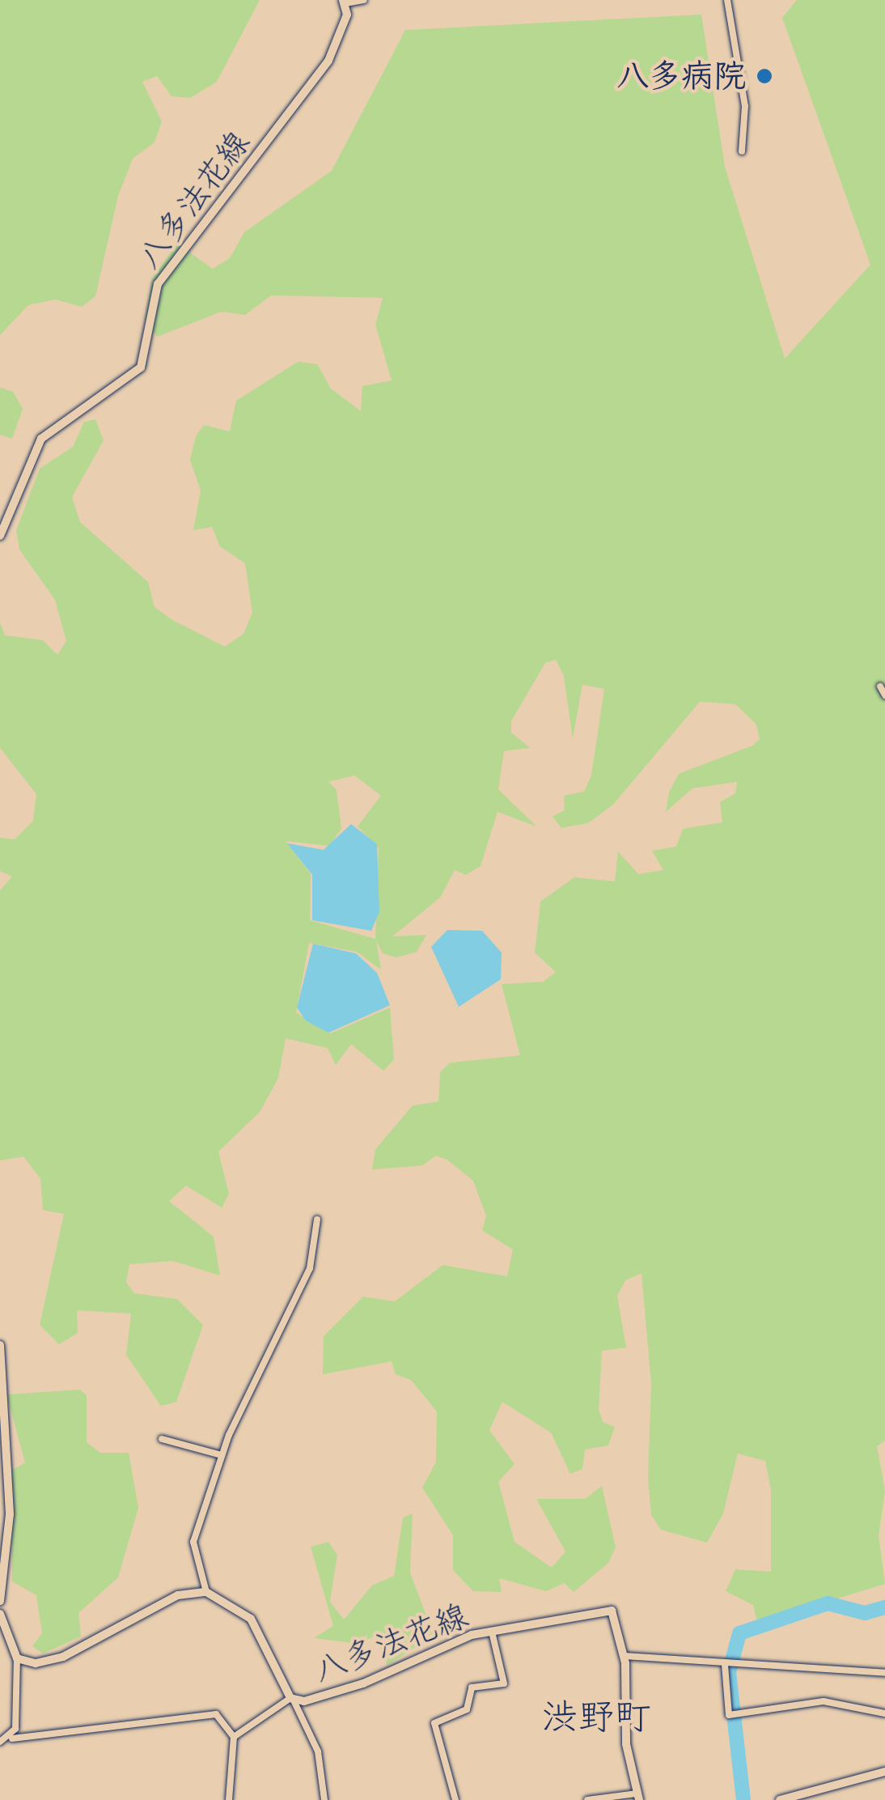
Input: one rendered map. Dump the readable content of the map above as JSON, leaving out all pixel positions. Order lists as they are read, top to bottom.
{
  "streets": {
    "main road": ["八多法花線"]
  },
  "districts": ["渋野町"],
  "places": ["八多病院"]
}
